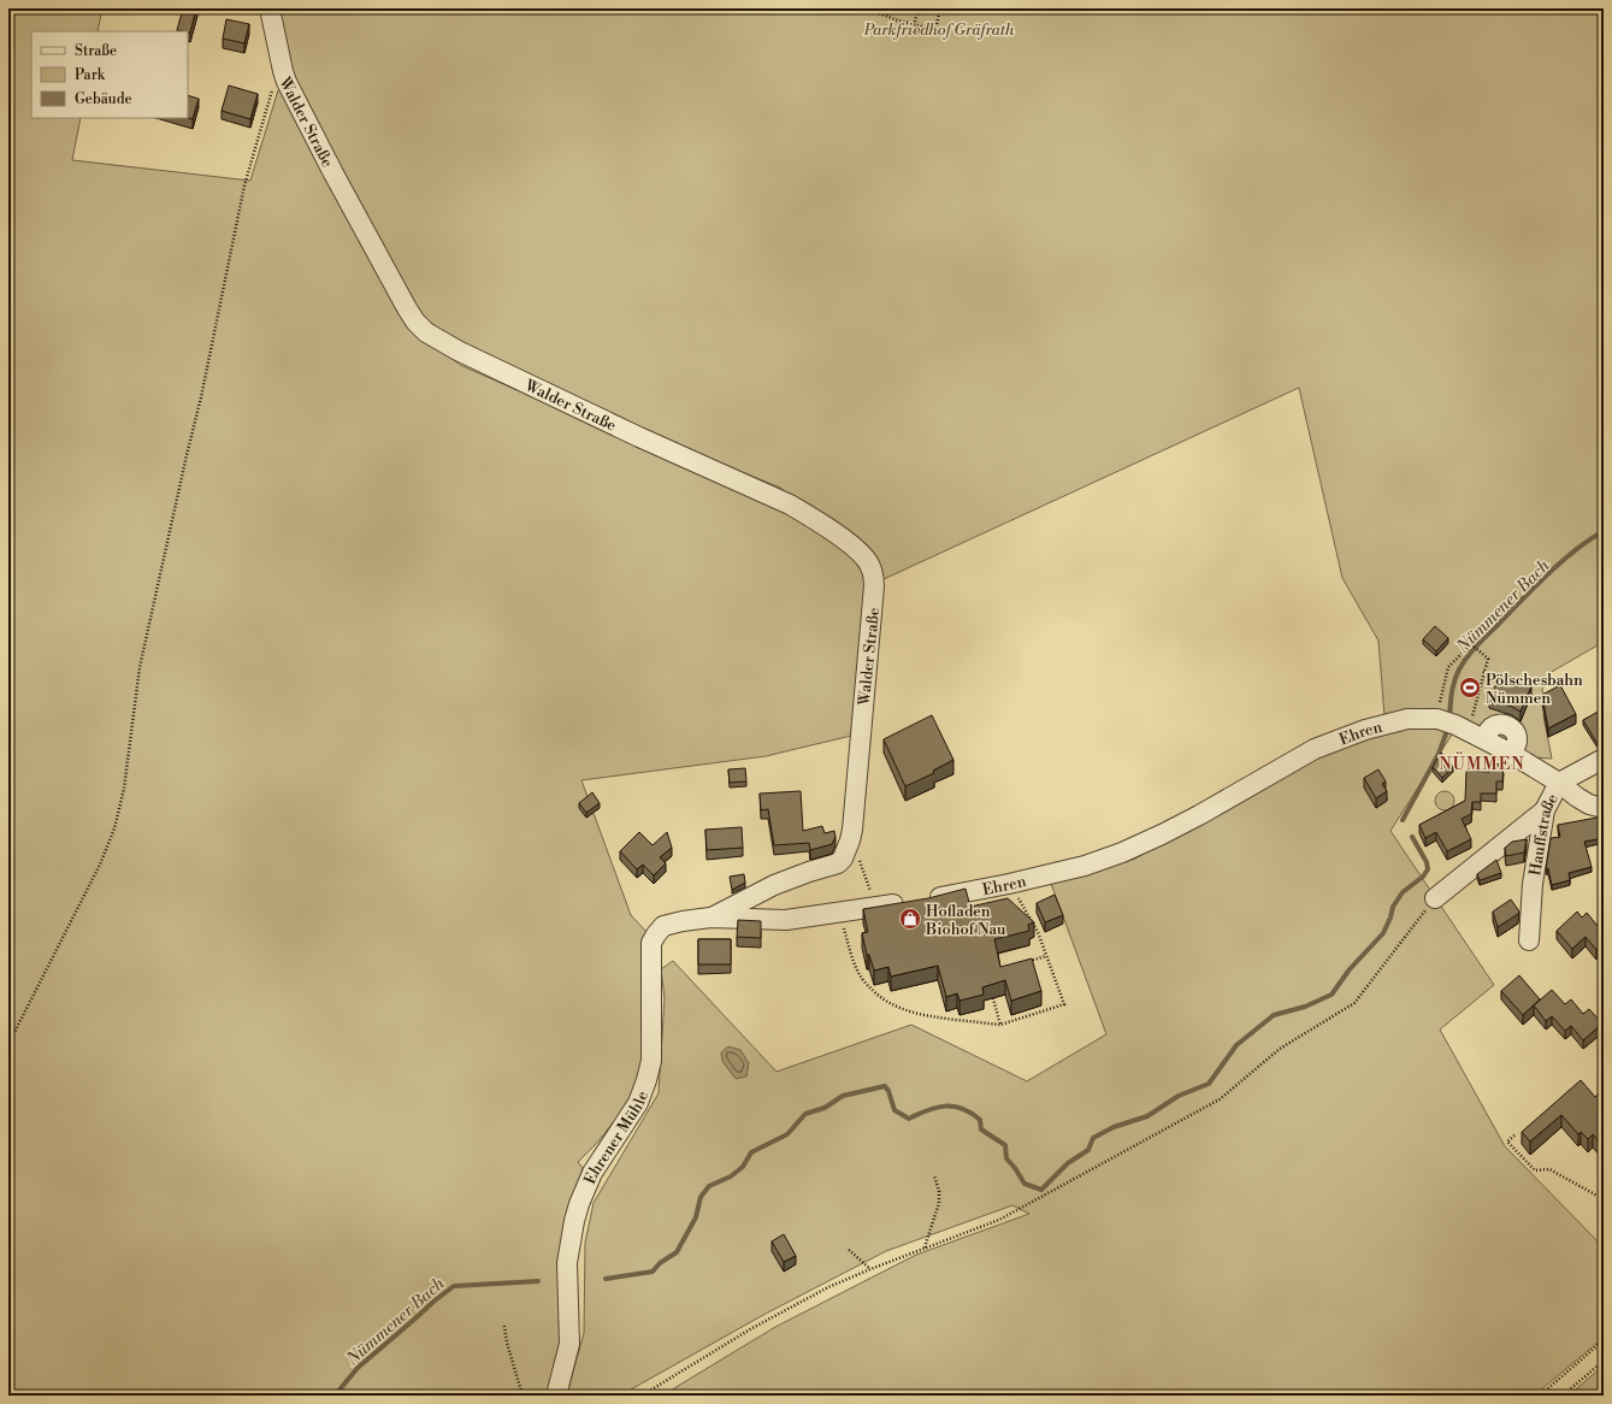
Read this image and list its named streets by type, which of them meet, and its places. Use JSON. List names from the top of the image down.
{
  "streets": {
    "street": [
      "Walder Straße",
      "Ehren",
      "Hauffstraße",
      "Ehrener Mühle"
    ]
  },
  "crossings": [
    ["Ehren", "Ehrener Mühle"]
  ],
  "districts": ["NÜMMEN"],
  "water": ["Nümmener Bach"],
  "parks": ["Parkfriedhof Gräfrath"],
  "places": {
    "sports": ["Pölschesbahn Nümmen"],
    "shop": ["Hofladen Biohof Nau"]
  },
  "legend": ["Straße", "Park", "Gebäude"]
}
